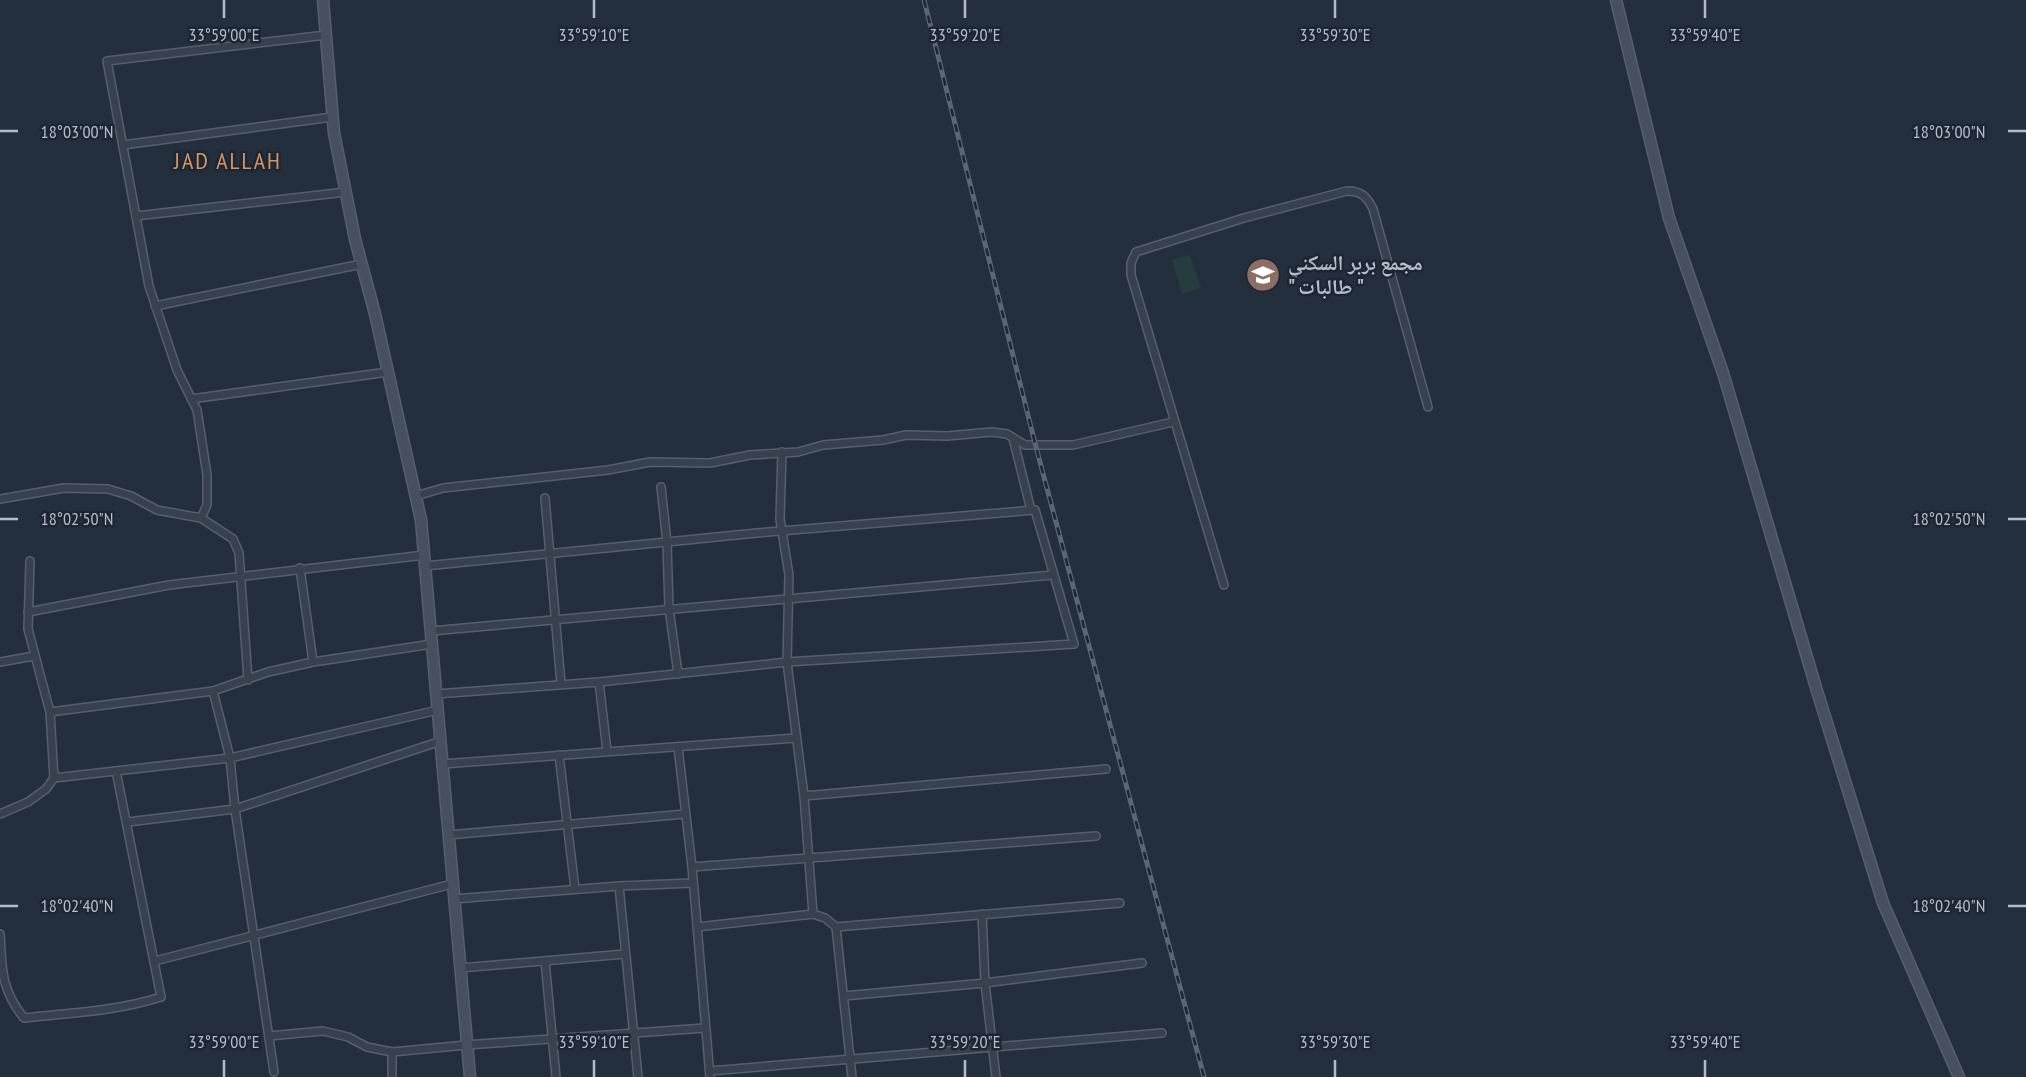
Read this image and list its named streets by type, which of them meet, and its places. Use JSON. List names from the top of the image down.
{
  "districts": ["JAD ALLAH"],
  "places": {
    "school or university": ["مجمع بربر السكني \" طالبات \""]
  },
  "coordinates": [
    "33°59'00\"E",
    "33°59'10\"E",
    "33°59'20\"E",
    "33°59'30\"E",
    "33°59'40\"E",
    "18°03'00\"N",
    "18°02'50\"N",
    "18°02'40\"N"
  ]
}
